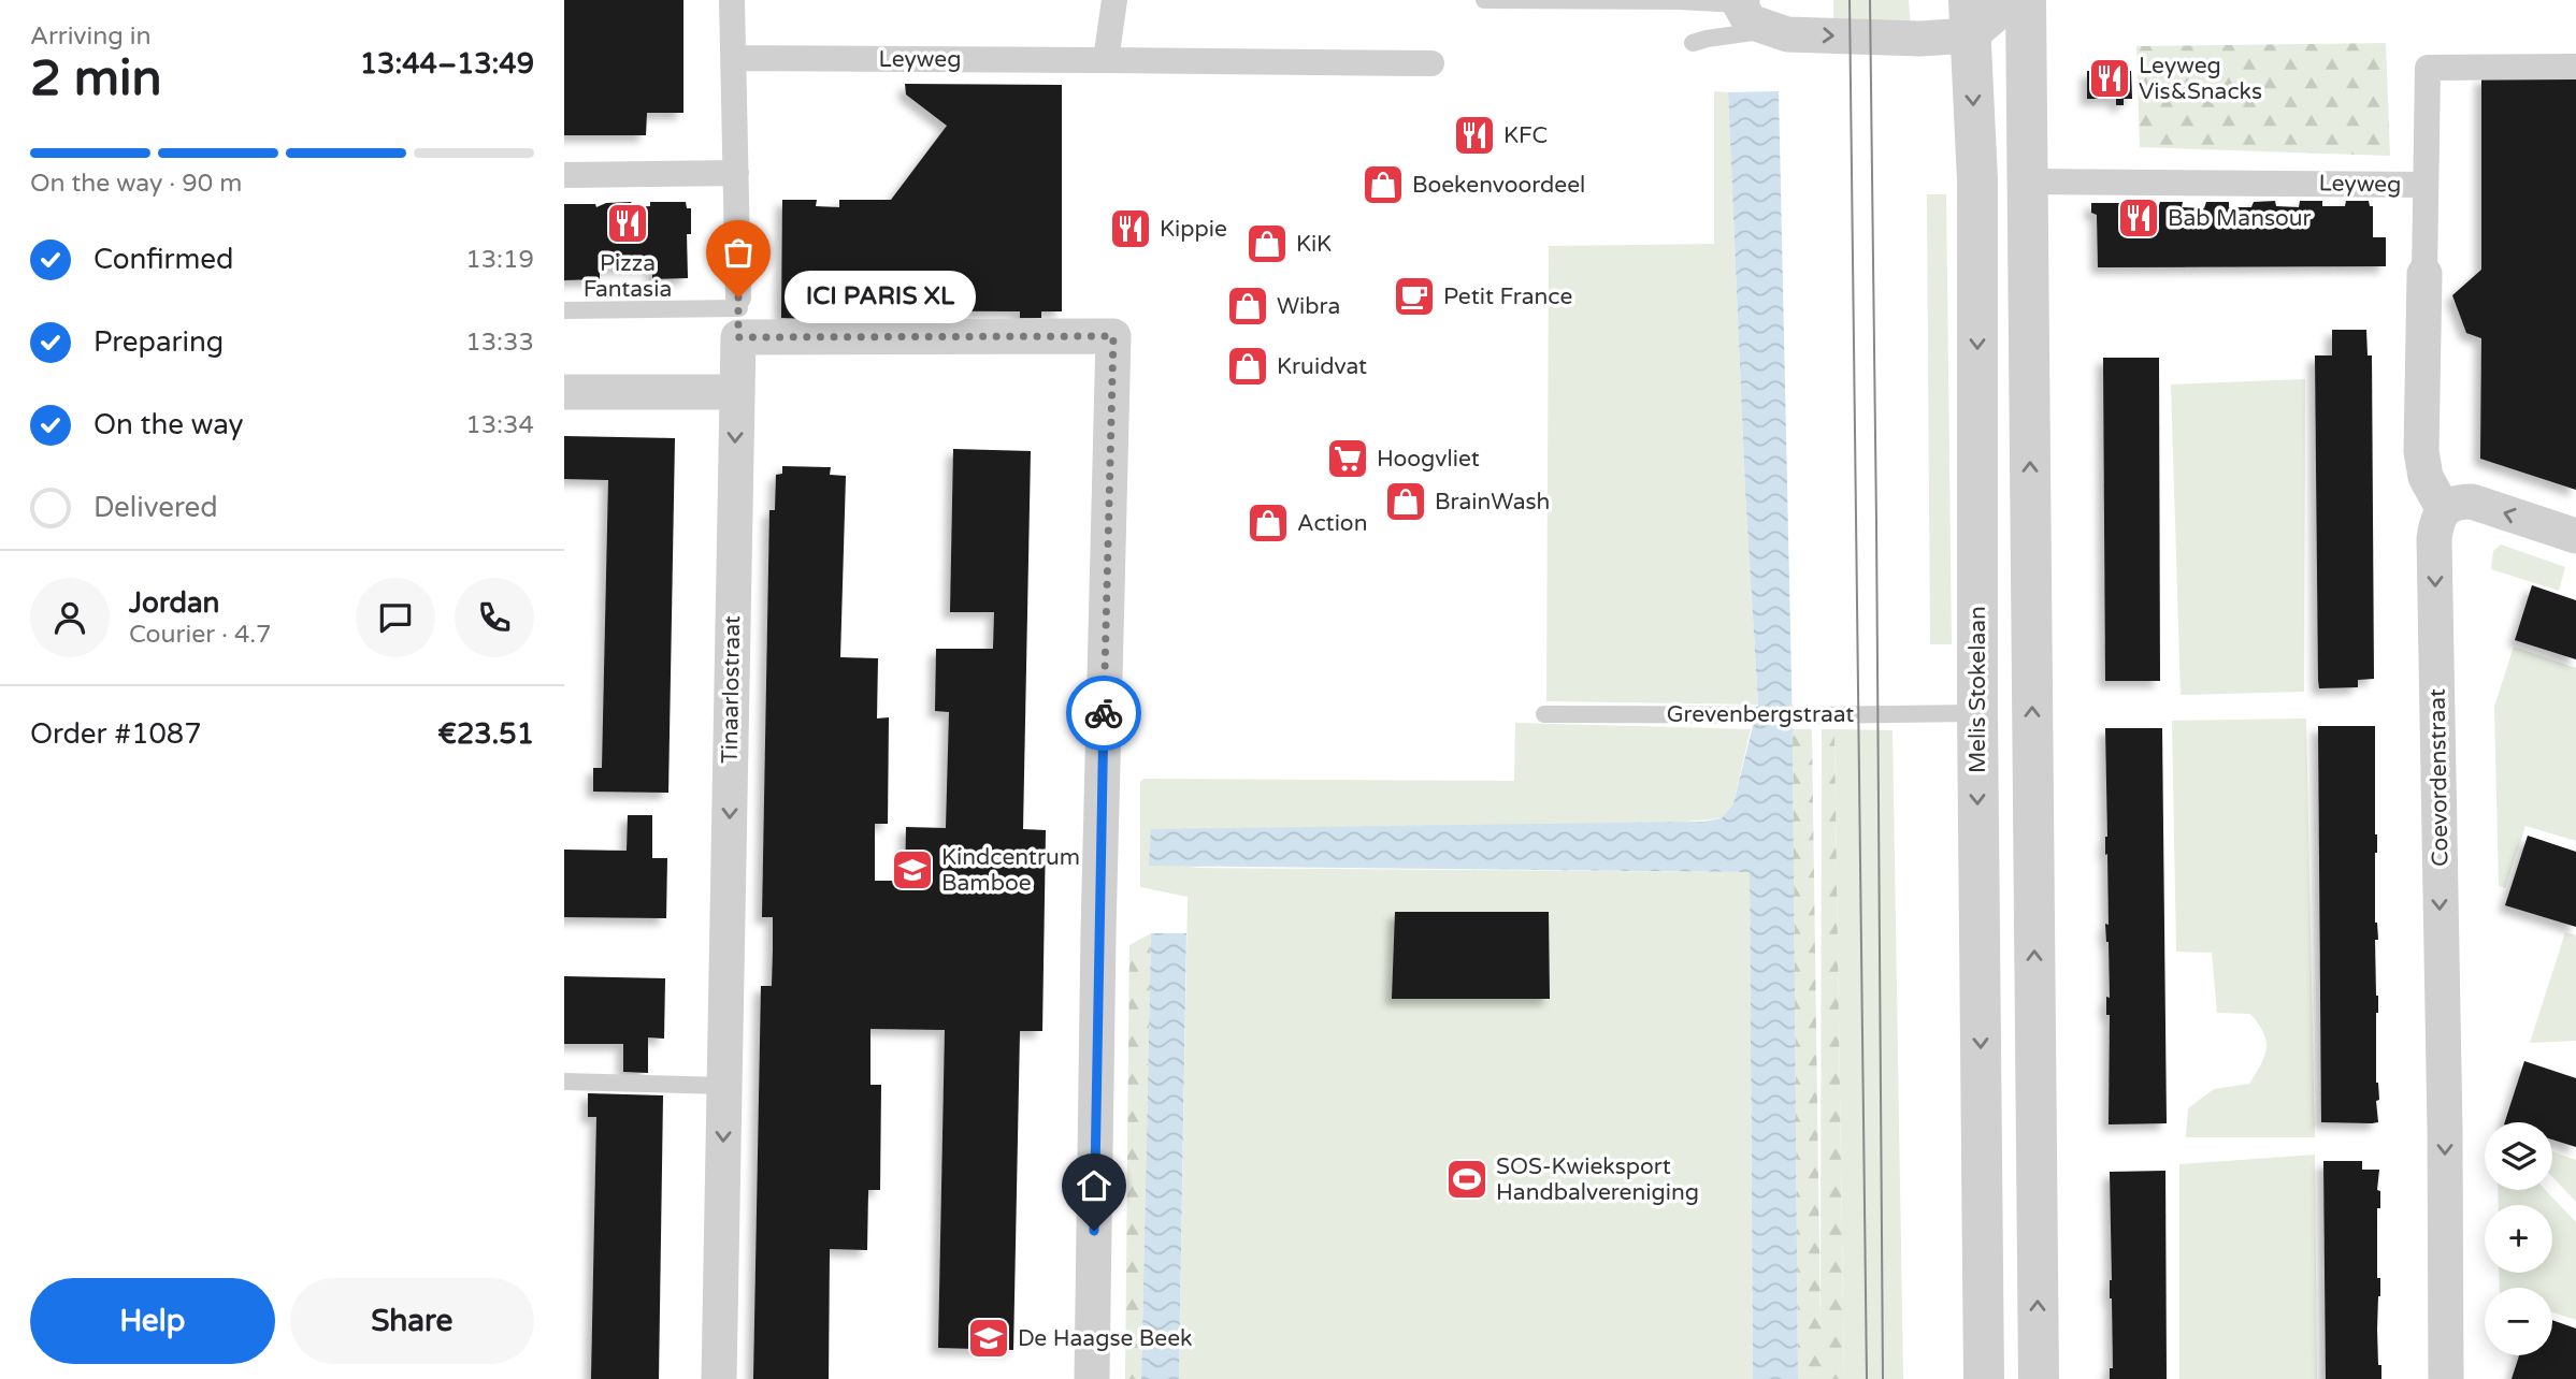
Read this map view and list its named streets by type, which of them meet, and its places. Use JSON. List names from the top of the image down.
{
  "streets": {
    "street": [
      "Leyweg",
      "Tinaarlostraat",
      "Melis Stokelaan",
      "Coevordenstraat"
    ],
    "lane": ["Grevenbergstraat"]
  },
  "crossings": [
    ["Leyweg", "Tinaarlostraat"],
    ["Melis Stokelaan", "Grevenbergstraat"]
  ],
  "one_way": ["Tinaarlostraat", "Coevordenstraat"],
  "places": {
    "restaurant": [
      "Leyweg Vis&Snacks",
      "KFC",
      "Bab Mansour",
      "Pizza Fantasia",
      "Kippie"
    ],
    "shop": [
      "Boekenvoordeel",
      "KiK",
      "Wibra",
      "Kruidvat",
      "BrainWash",
      "Action"
    ],
    "cafe": ["Petit France"],
    "other": ["ICI PARIS XL"],
    "supermarket": ["Hoogvliet"],
    "school or university": ["Kindcentrum Bamboe", "De Haagse Beek"],
    "sports": ["SOS-Kwieksport Handbalvereniging"]
  },
  "page": {
    "heading": ["2 min", "Arriving in", "13:44–13:49"],
    "panel": [
      "Jordan",
      "Courier · 4.7",
      "Order #1087",
      "€23.51"
    ],
    "bar": "On the way · 90 m",
    "list": [
      ["Confirmed", "13:19"],
      ["Preparing", "13:33"],
      ["On the way", "13:34"],
      "Delivered"
    ],
    "bubble": "ICI PARIS XL",
    "map_buttons": ["+", "−"],
    "buttons": ["Help", "Share"]
  }
}
